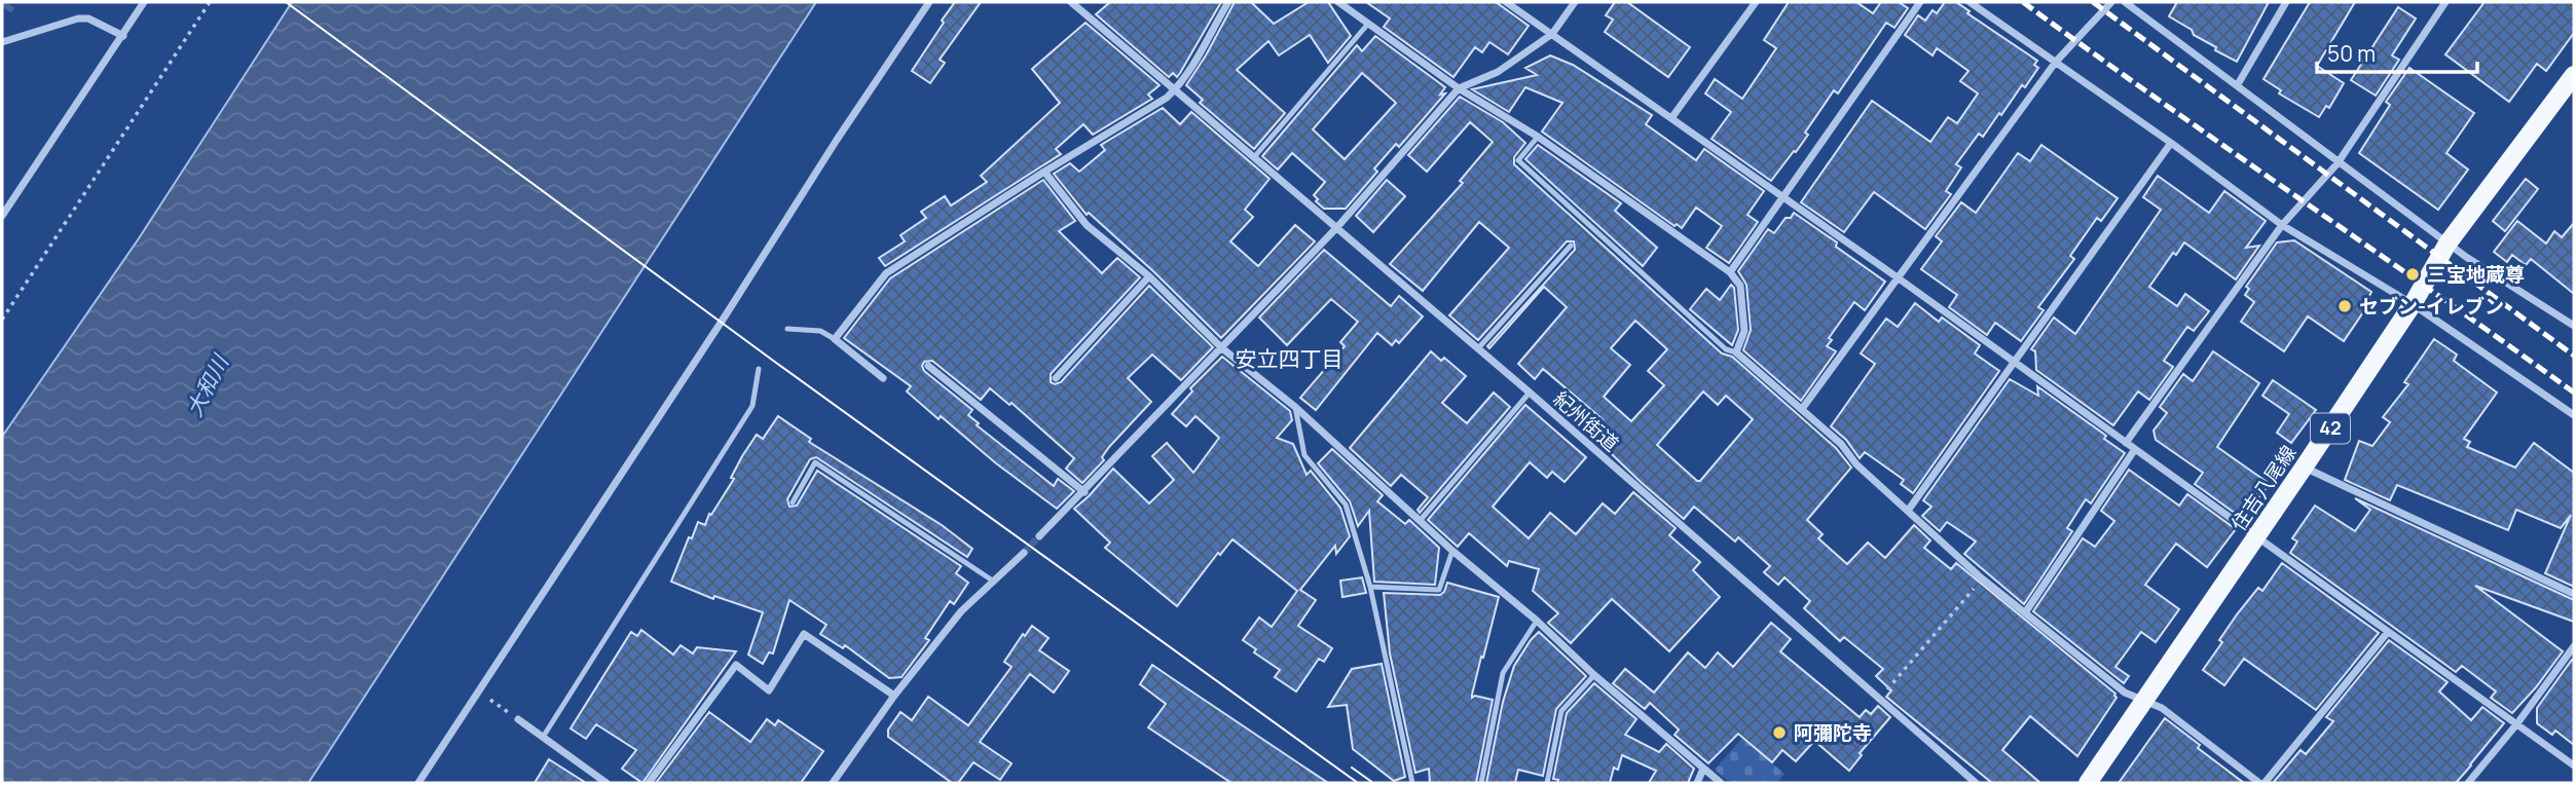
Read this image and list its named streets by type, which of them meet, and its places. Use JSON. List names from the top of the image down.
{
  "streets": {
    "main road": ["42", "住吉八尾線"],
    "street": ["紀州街道"]
  },
  "districts": ["安立四丁目"],
  "water": ["大和川"],
  "places": ["三宝地蔵尊", "セブン-イレブン", "阿彌陀寺"],
  "scale_bar": "50 m"
}
